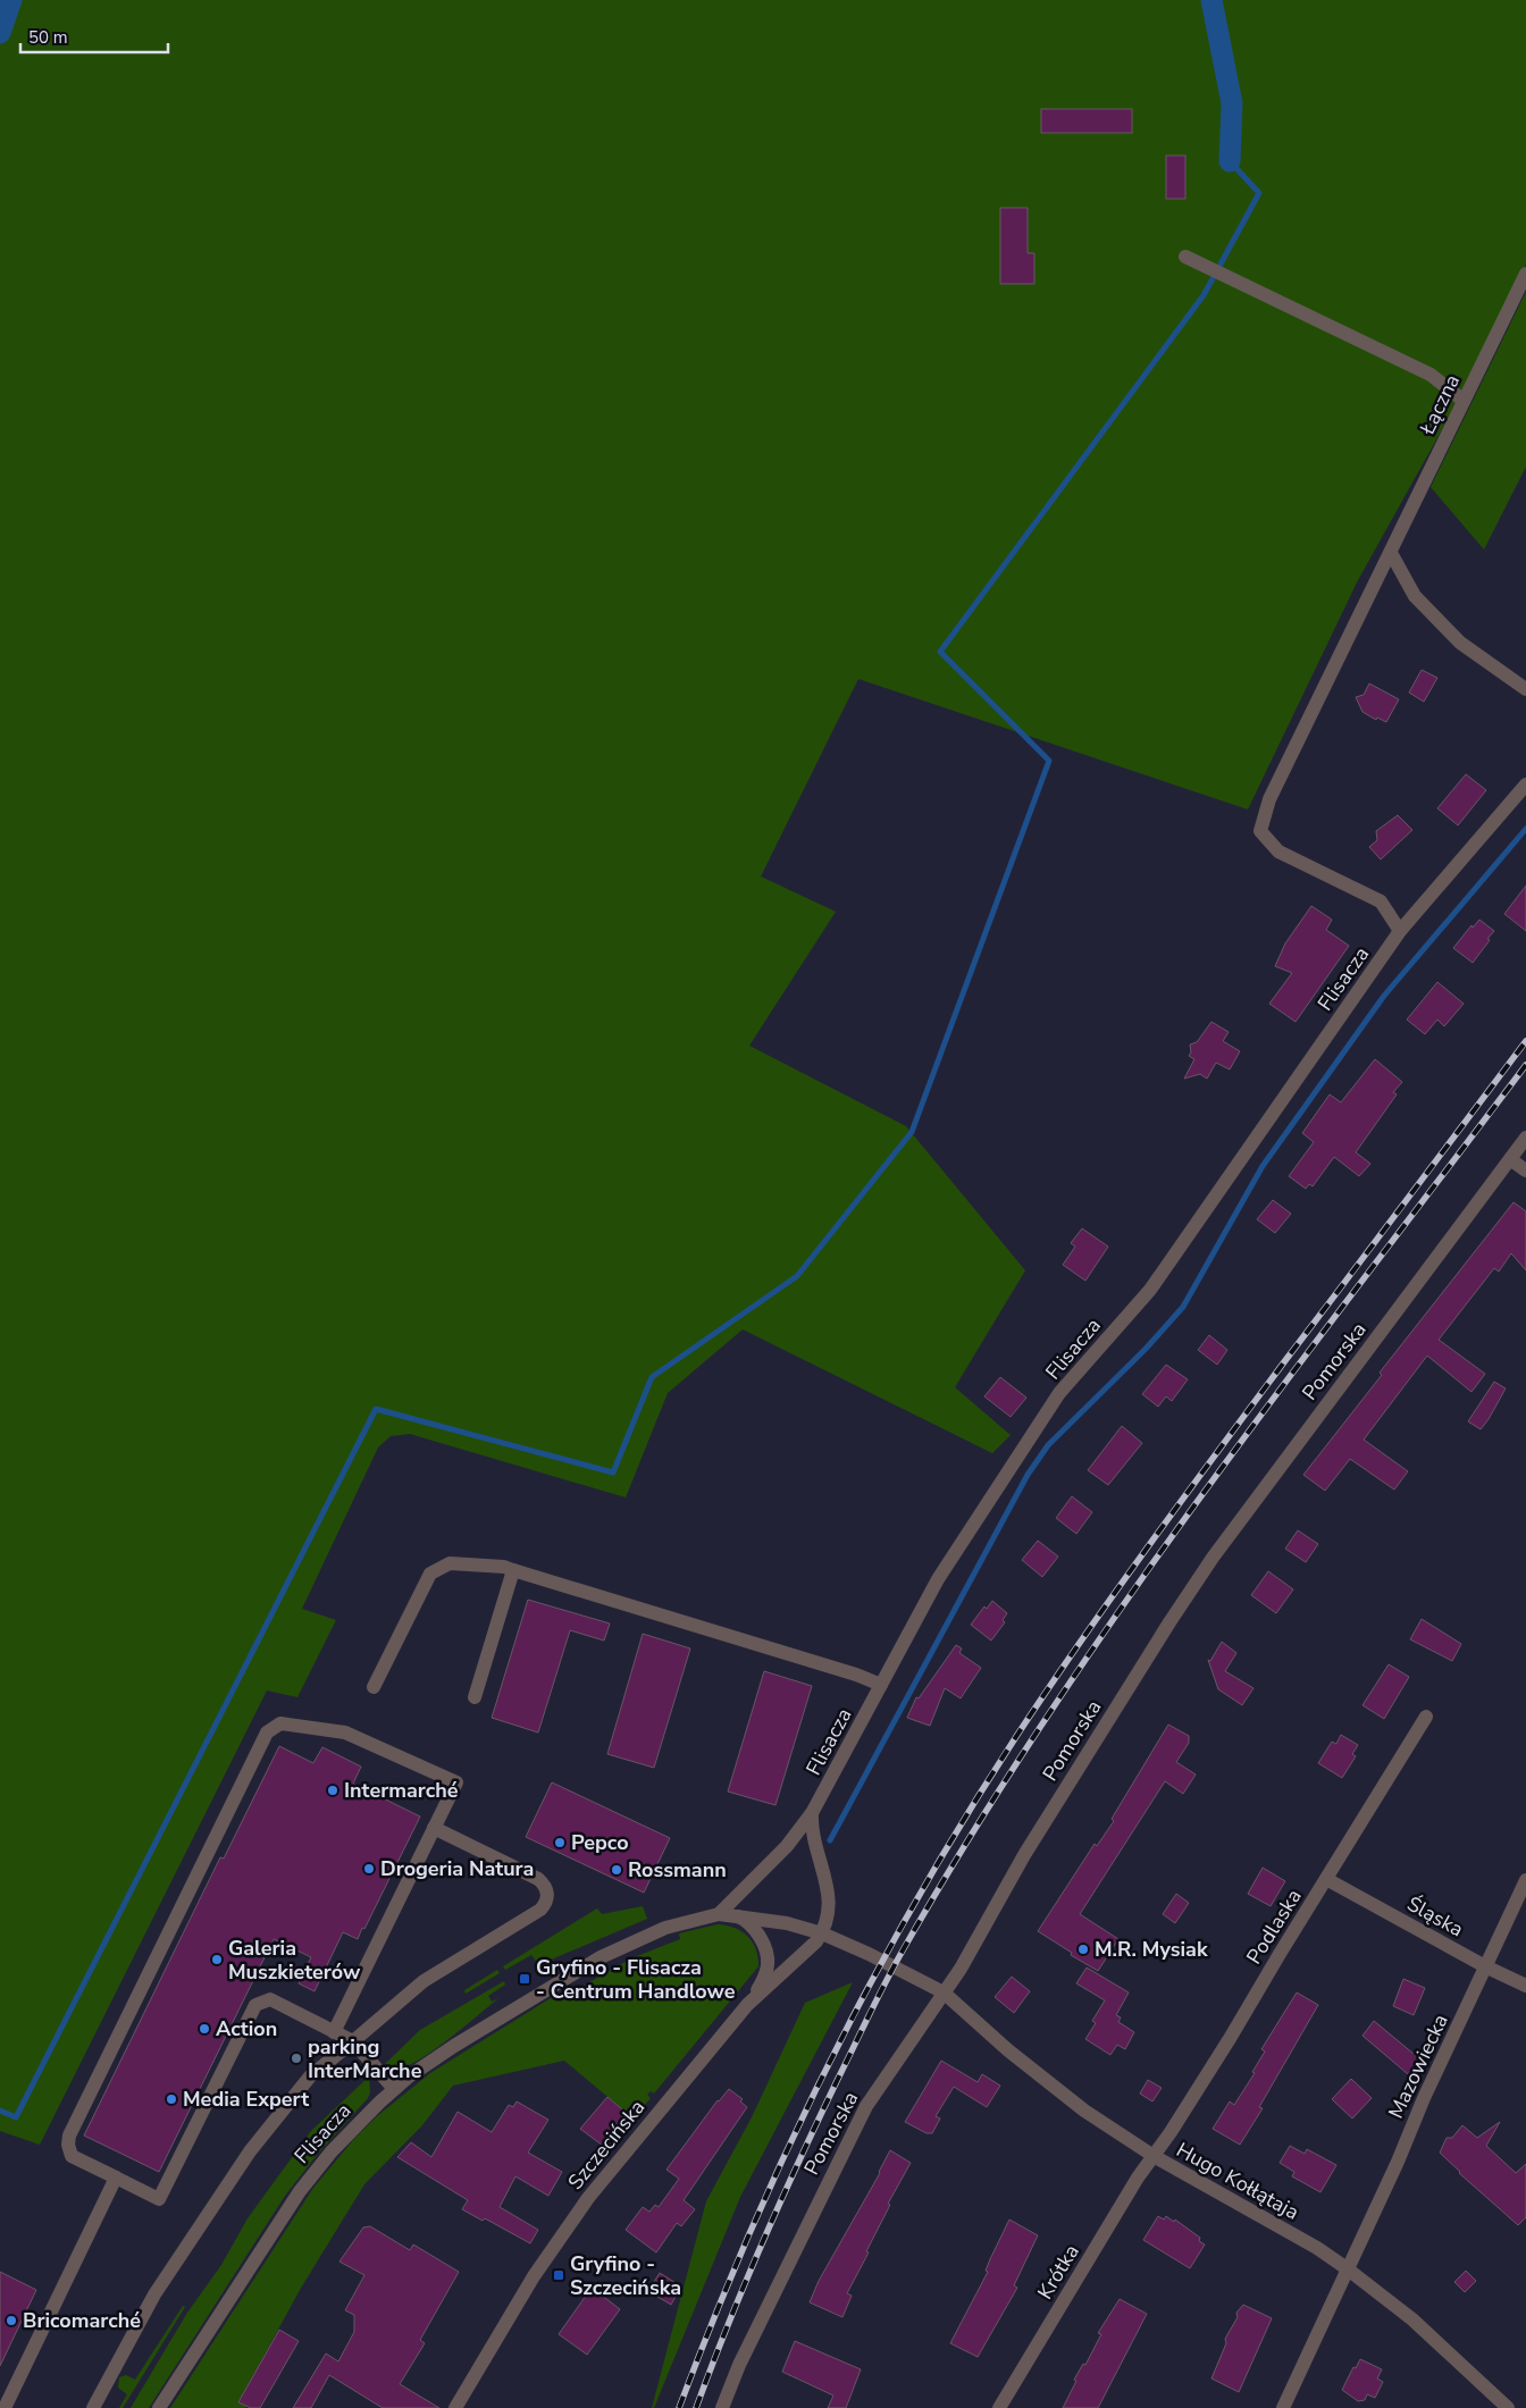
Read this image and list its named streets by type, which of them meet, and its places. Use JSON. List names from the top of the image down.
{
  "streets": {
    "street": [
      "Łączna",
      "Flisacza",
      "Pomorska",
      "Śląska",
      "Podlaska",
      "Mazowiecka",
      "Szczecińska",
      "Hugo Kołłątaja",
      "Krótka"
    ]
  },
  "crossings": [
    ["Flisacza", "Szczecińska"],
    ["Flisacza", "Hugo Kołłątaja"],
    ["Pomorska", "Hugo Kołłątaja"],
    ["Śląska", "Podlaska"],
    ["Śląska", "Mazowiecka"],
    ["Podlaska", "Hugo Kołłątaja"],
    ["Podlaska", "Krótka"],
    ["Mazowiecka", "Hugo Kołłątaja"],
    ["Szczecińska", "Hugo Kołłątaja"],
    ["Hugo Kołłątaja", "Krótka"]
  ],
  "places": {
    "other": [
      "Intermarché",
      "Pepco",
      "Drogeria Natura",
      "Rossmann",
      "M.R. Mysiak",
      "Galeria Muszkieterów",
      "Action",
      "parking InterMarche",
      "Media Expert",
      "Bricomarché"
    ],
    "transit": ["Gryfino - Flisacza - Centrum Handlowe", "Gryfino - Szczecińska"]
  },
  "scale_bar": "50 m"
}
